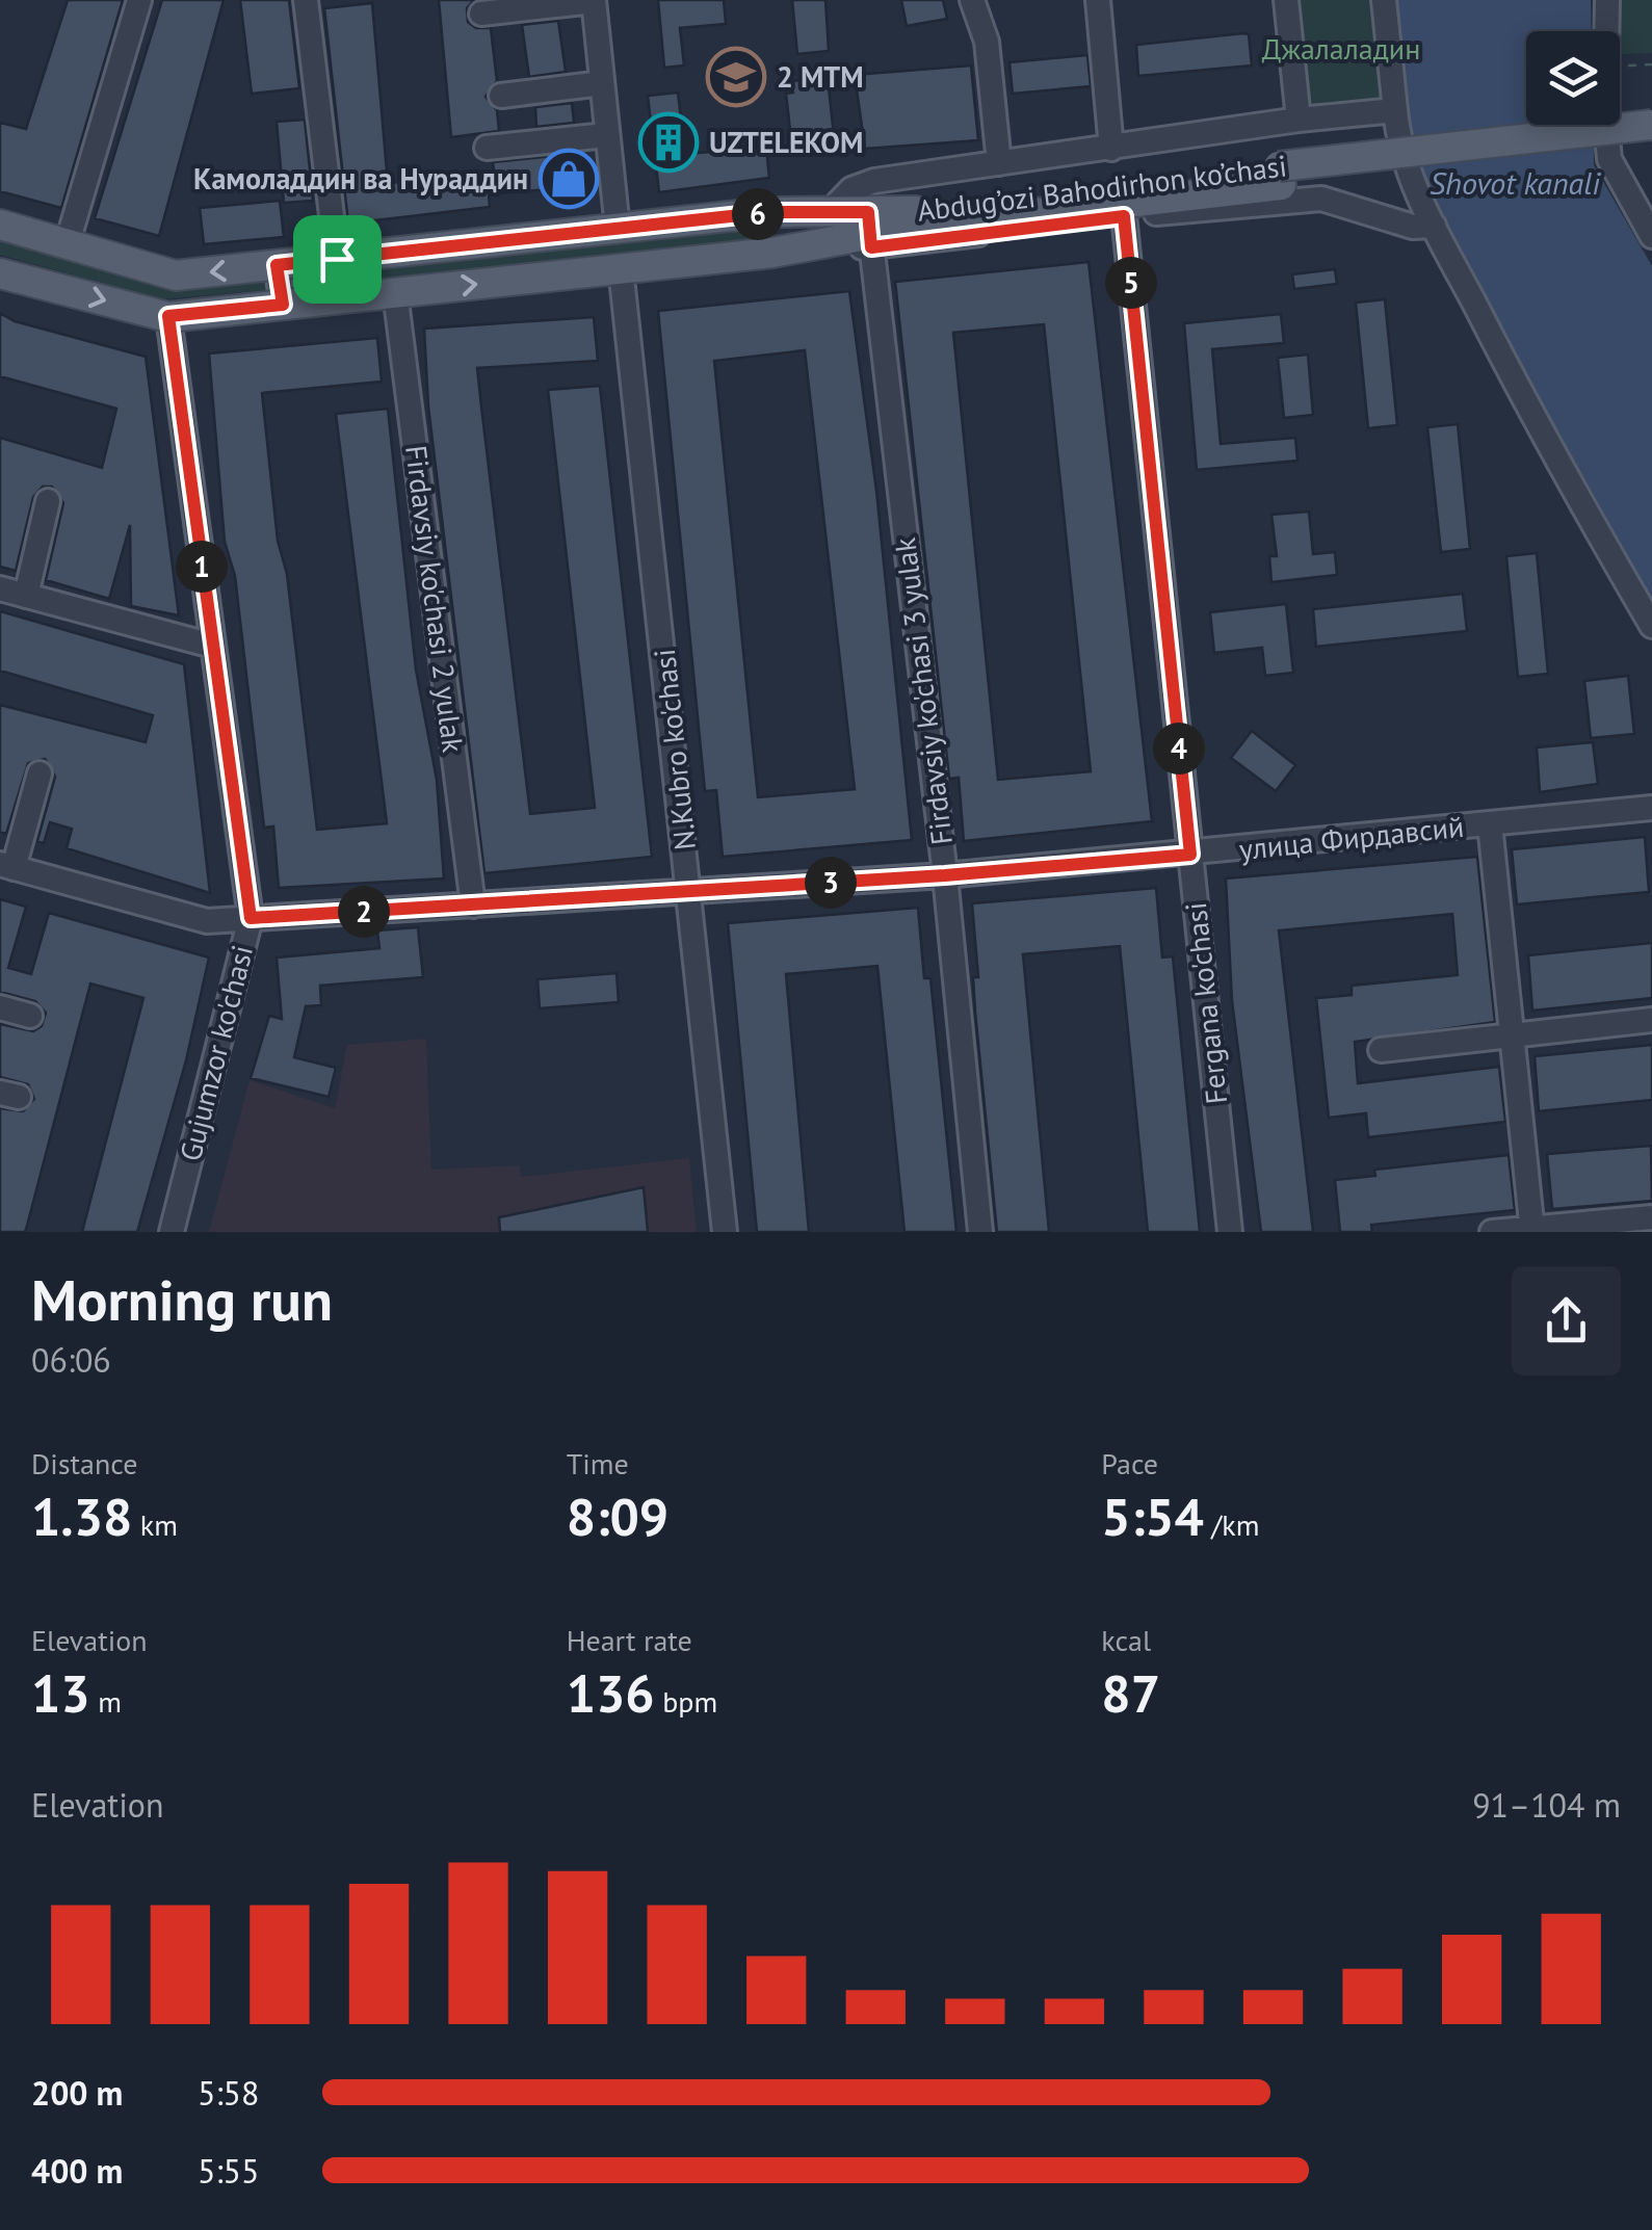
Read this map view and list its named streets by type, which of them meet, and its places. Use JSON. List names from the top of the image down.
{
  "streets": {
    "main road": ["Abdug’ozi Bahodirhon ko’chasi"],
    "street": [
      "Firdavsiy ko'chasi 2 yulak",
      "Firdavsiy ko'chasi 3 yulak",
      "N.Kubro ko'chasi",
      "улица Фирдавсий",
      "Fergana ko'chasi",
      "Gujumzor ko'chasi"
    ]
  },
  "crossings": [
    ["Abdug’ozi Bahodirhon ko’chasi", "Firdavsiy ko'chasi 2 yulak"],
    ["Abdug’ozi Bahodirhon ko’chasi", "Firdavsiy ko'chasi 3 yulak"],
    ["Abdug’ozi Bahodirhon ko’chasi", "N.Kubro ko'chasi"],
    ["Abdug’ozi Bahodirhon ko’chasi", "Gujumzor ko'chasi"],
    ["Firdavsiy ko'chasi 2 yulak", "улица Фирдавсий"],
    ["Firdavsiy ko'chasi 3 yulak", "улица Фирдавсий"],
    ["N.Kubro ko'chasi", "улица Фирдавсий"],
    ["улица Фирдавсий", "Fergana ko'chasi"],
    ["улица Фирдавсий", "Gujumzor ko'chasi"]
  ],
  "water": ["Shovot kanali"],
  "parks": ["Джалаладин"],
  "places": {
    "school or university": ["2 MTM"],
    "building": ["UZTELEKOM"],
    "shop": ["Камоладдин ва Нураддин"]
  },
  "page": {
    "pins": [
      "6",
      "5",
      "1",
      "4",
      "3",
      "2"
    ],
    "heading": ["Morning run", "06:06"],
    "stats": [
      ["Distance", "1.38 km"],
      ["Time", "8:09"],
      ["Pace", "5:54 /km"],
      ["Elevation", "13 m"],
      ["Heart rate", "136 bpm"],
      ["kcal", "87"]
    ],
    "chart": ["Elevation", "91–104 m"],
    "list": [
      {
        "name": "200 m",
        "note": "5:58"
      },
      {
        "name": "400 m",
        "note": "5:55"
      }
    ]
  }
}
